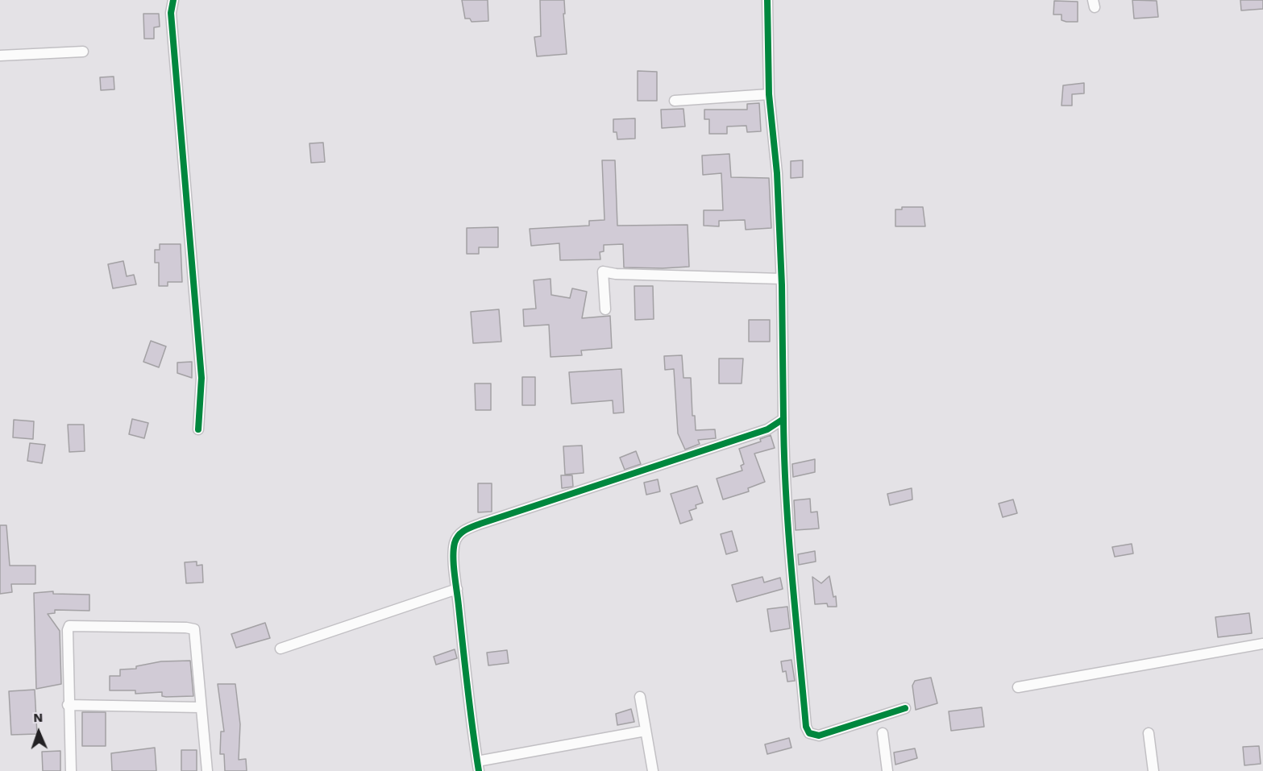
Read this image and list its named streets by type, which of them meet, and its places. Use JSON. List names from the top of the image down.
{
  "north": "top"
}
